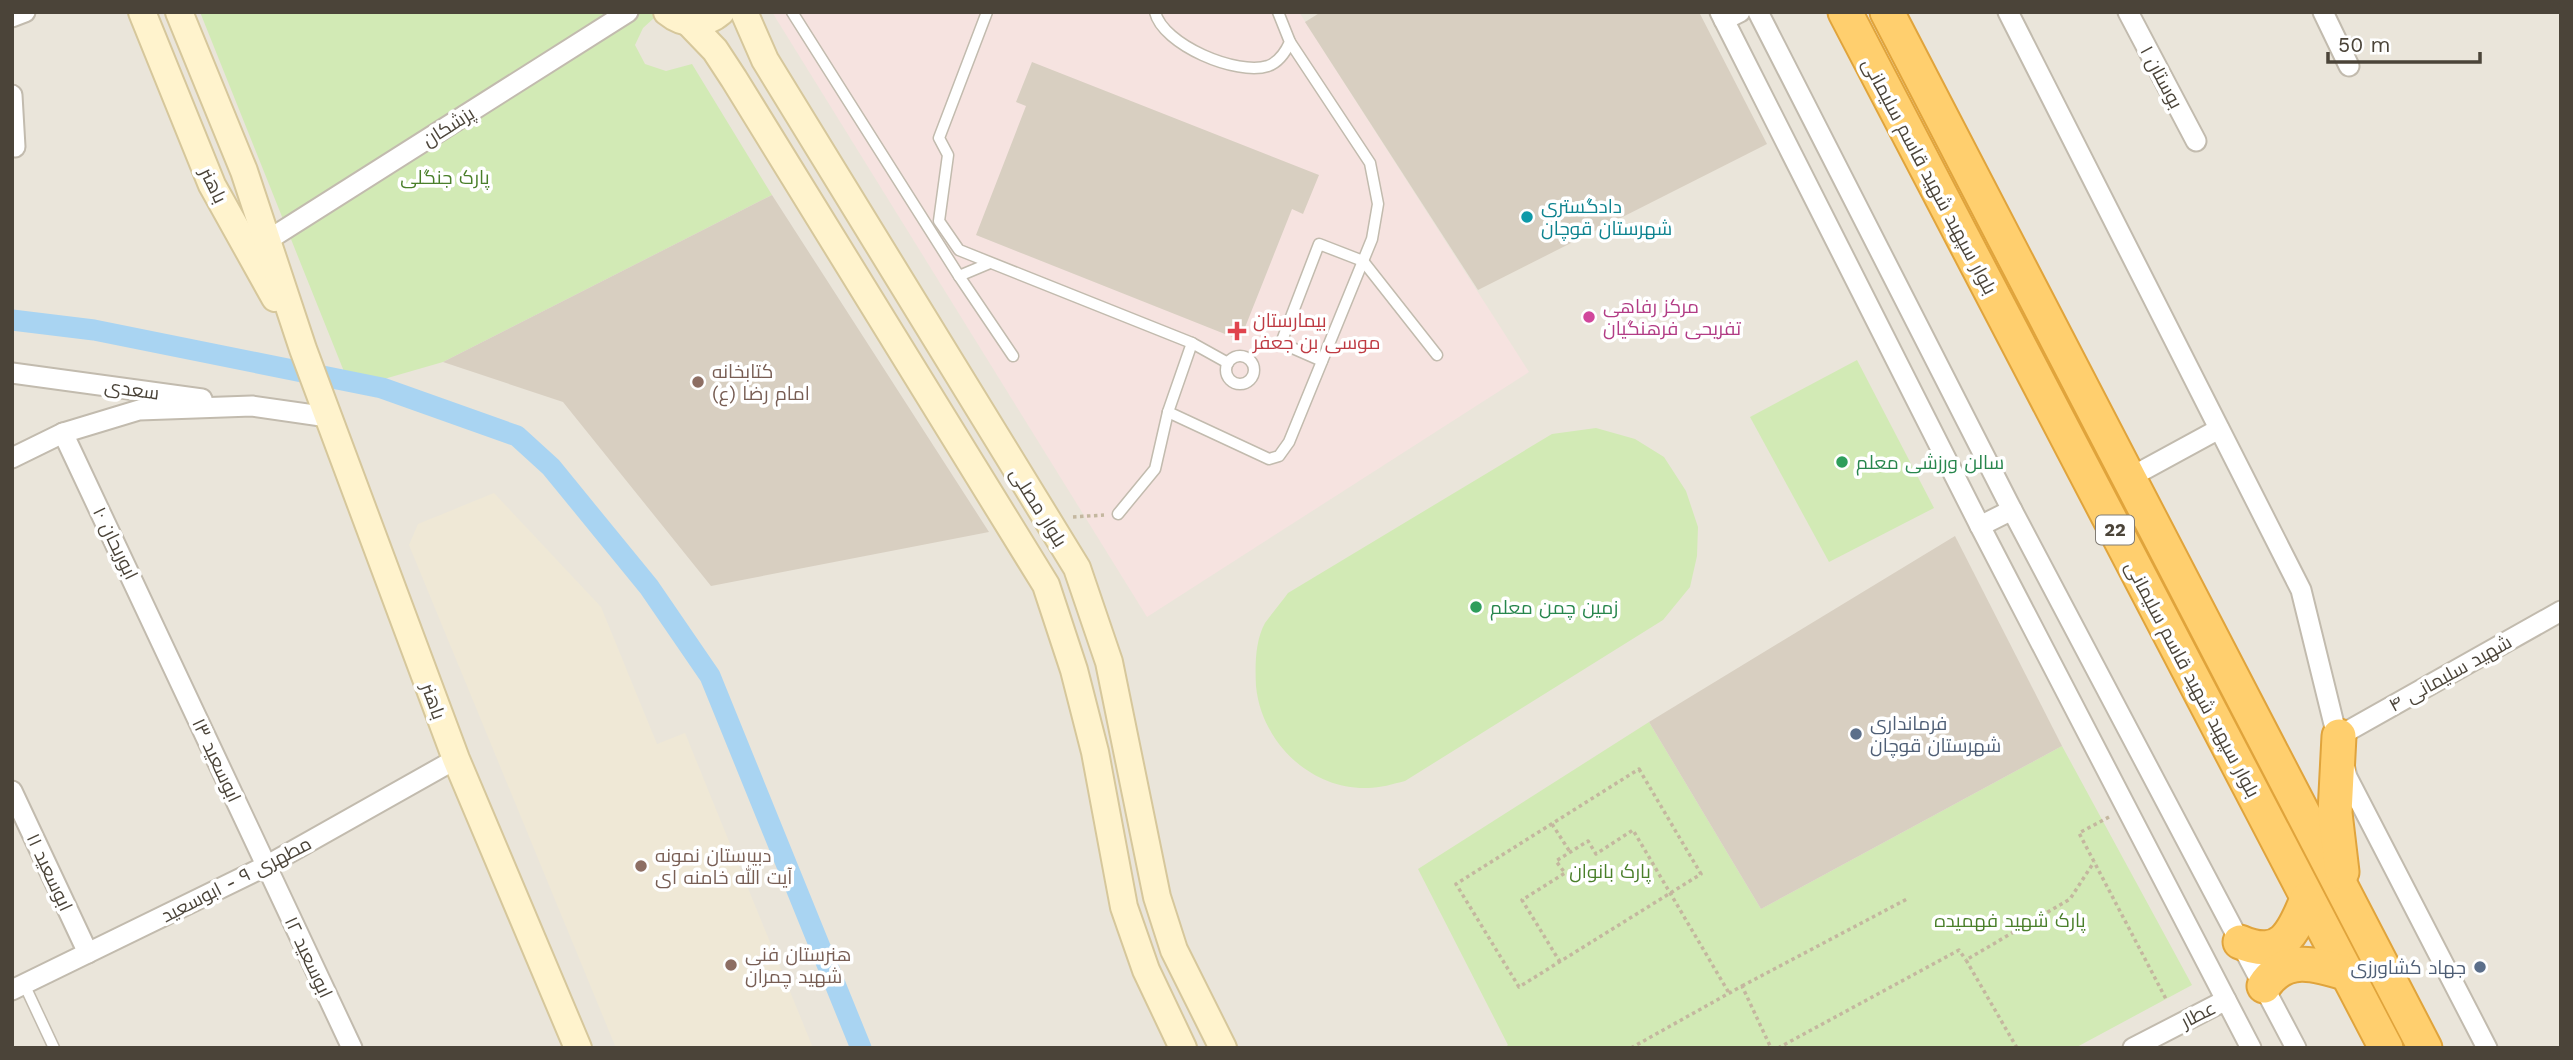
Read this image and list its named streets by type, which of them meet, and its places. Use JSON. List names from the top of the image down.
{
  "streets": {
    "highway": ["بلوار سپهبد شهید قاسم سلیمانی", "22"],
    "street": [
      "بوستان ۱",
      "پزشکان",
      "باهنر",
      "سعدی",
      "بلوار مصلی",
      "ابوریحان ۱۰",
      "شهید سلیمانی ۴",
      "ابوسعید ۱۳",
      "ابوسعید ۱۱",
      "مطهری ۹ - ابوسعید",
      "ابوسعید ۱۲",
      "عطار"
    ]
  },
  "crossings": [
    ["پزشکان", "باهنر"],
    ["باهنر", "مطهری ۹ - ابوسعید"],
    ["ابوریحان ۱۰", "ابوسعید ۱۳"],
    ["ابوسعید ۱۳", "مطهری ۹ - ابوسعید"],
    ["ابوسعید ۱۳", "ابوسعید ۱۲"],
    ["ابوسعید ۱۱", "مطهری ۹ - ابوسعید"],
    ["مطهری ۹ - ابوسعید", "ابوسعید ۱۲"]
  ],
  "parks": ["پارک جنگلی", "پارک بانوان", "پارک شهید فهمیده"],
  "places": {
    "other": [
      "دادگستری شهرستان قوچان",
      "مرکز رفاهی تفریحی فرهنگیان",
      "کتابخانه امام رضا (ع)",
      "سالن ورزشی معلم",
      "زمین چمن معلم",
      "فرمانداری شهرستان قوچان",
      "دبیرستان نمونه آیت الله خامنه ای",
      "هنرستان فنی شهید چمران",
      "جهاد کشاورزی"
    ],
    "health": ["بیمارستان موسی بن جعفر"]
  },
  "scale_bar": "50 m"
}
